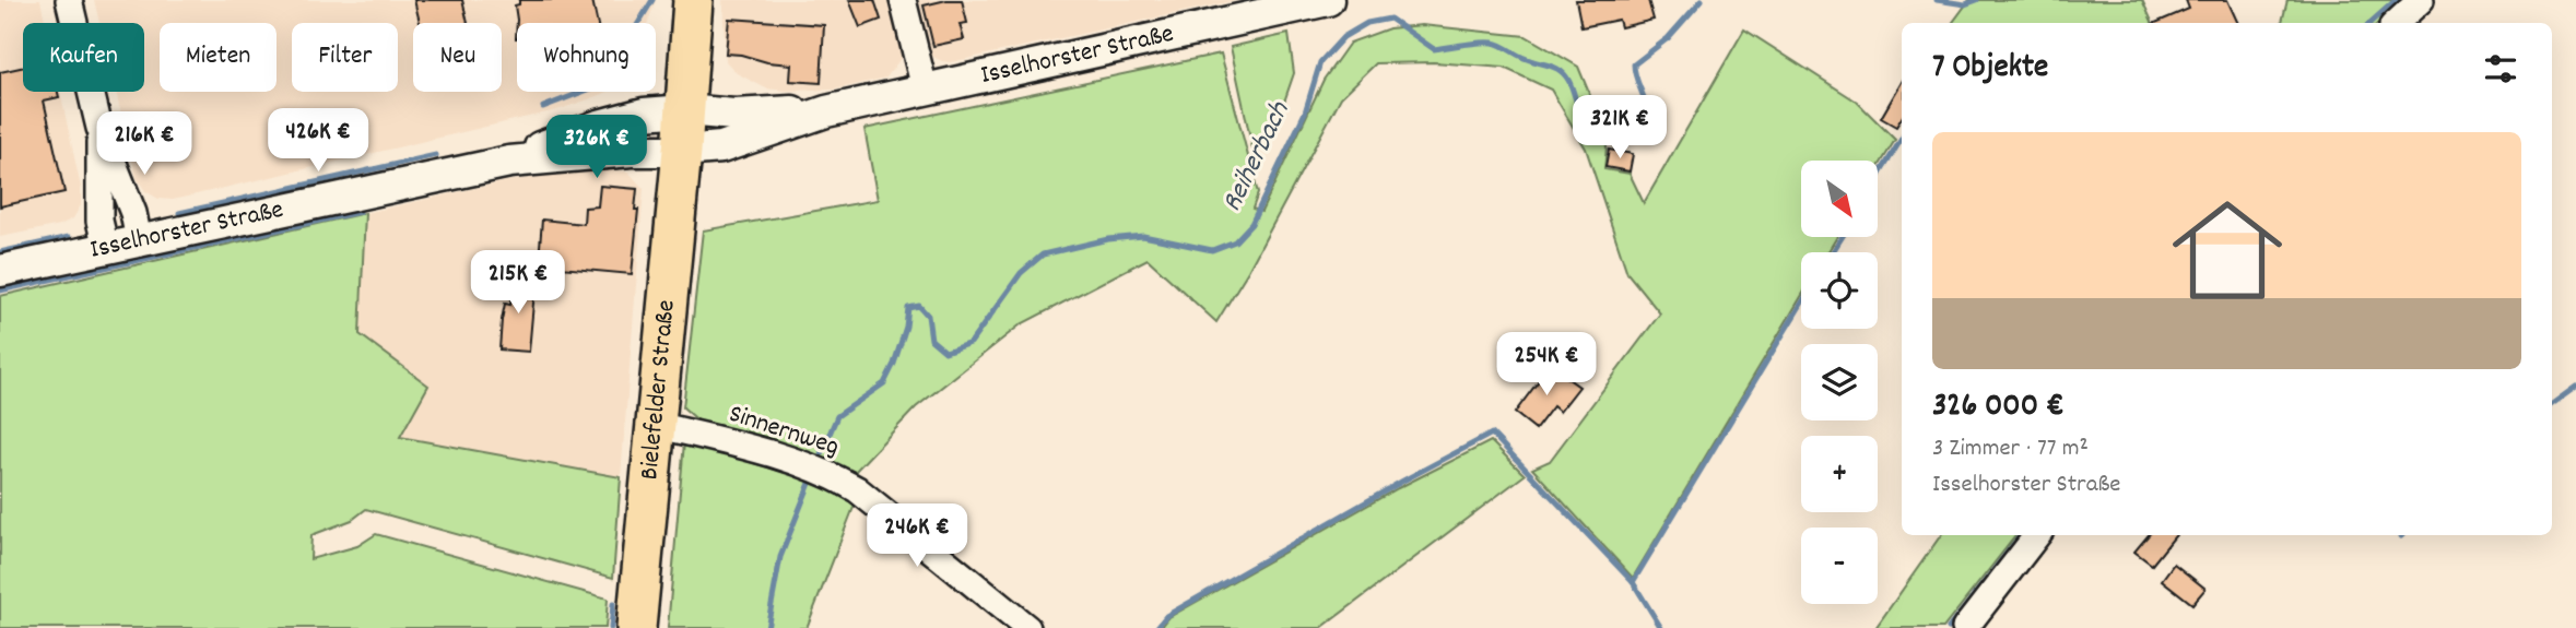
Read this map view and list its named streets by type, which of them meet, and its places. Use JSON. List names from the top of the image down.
{
  "streets": {
    "main road": ["Bielefelder Straße"],
    "street": ["Isselhorster Straße", "Sinnernweg"]
  },
  "crossings": [
    ["Isselhorster Straße", "Bielefelder Straße"],
    ["Bielefelder Straße", "Sinnernweg"]
  ],
  "water": ["Reiherbach"],
  "north": "bottom right",
  "page": {
    "chip": [
      "Kaufen",
      "Mieten",
      "Filter",
      "Neu",
      "Wohnung"
    ],
    "heading": "7 Objekte",
    "price": [
      "321K €",
      "426K €",
      "216K €",
      "326K €",
      "215K €",
      "254K €",
      "246K €"
    ],
    "list": [
      {
        "name": "326 000 €",
        "note": "3 Zimmer · 77 m² · Isselhorster Straße"
      }
    ],
    "map_buttons": ["+", "−"]
  }
}
